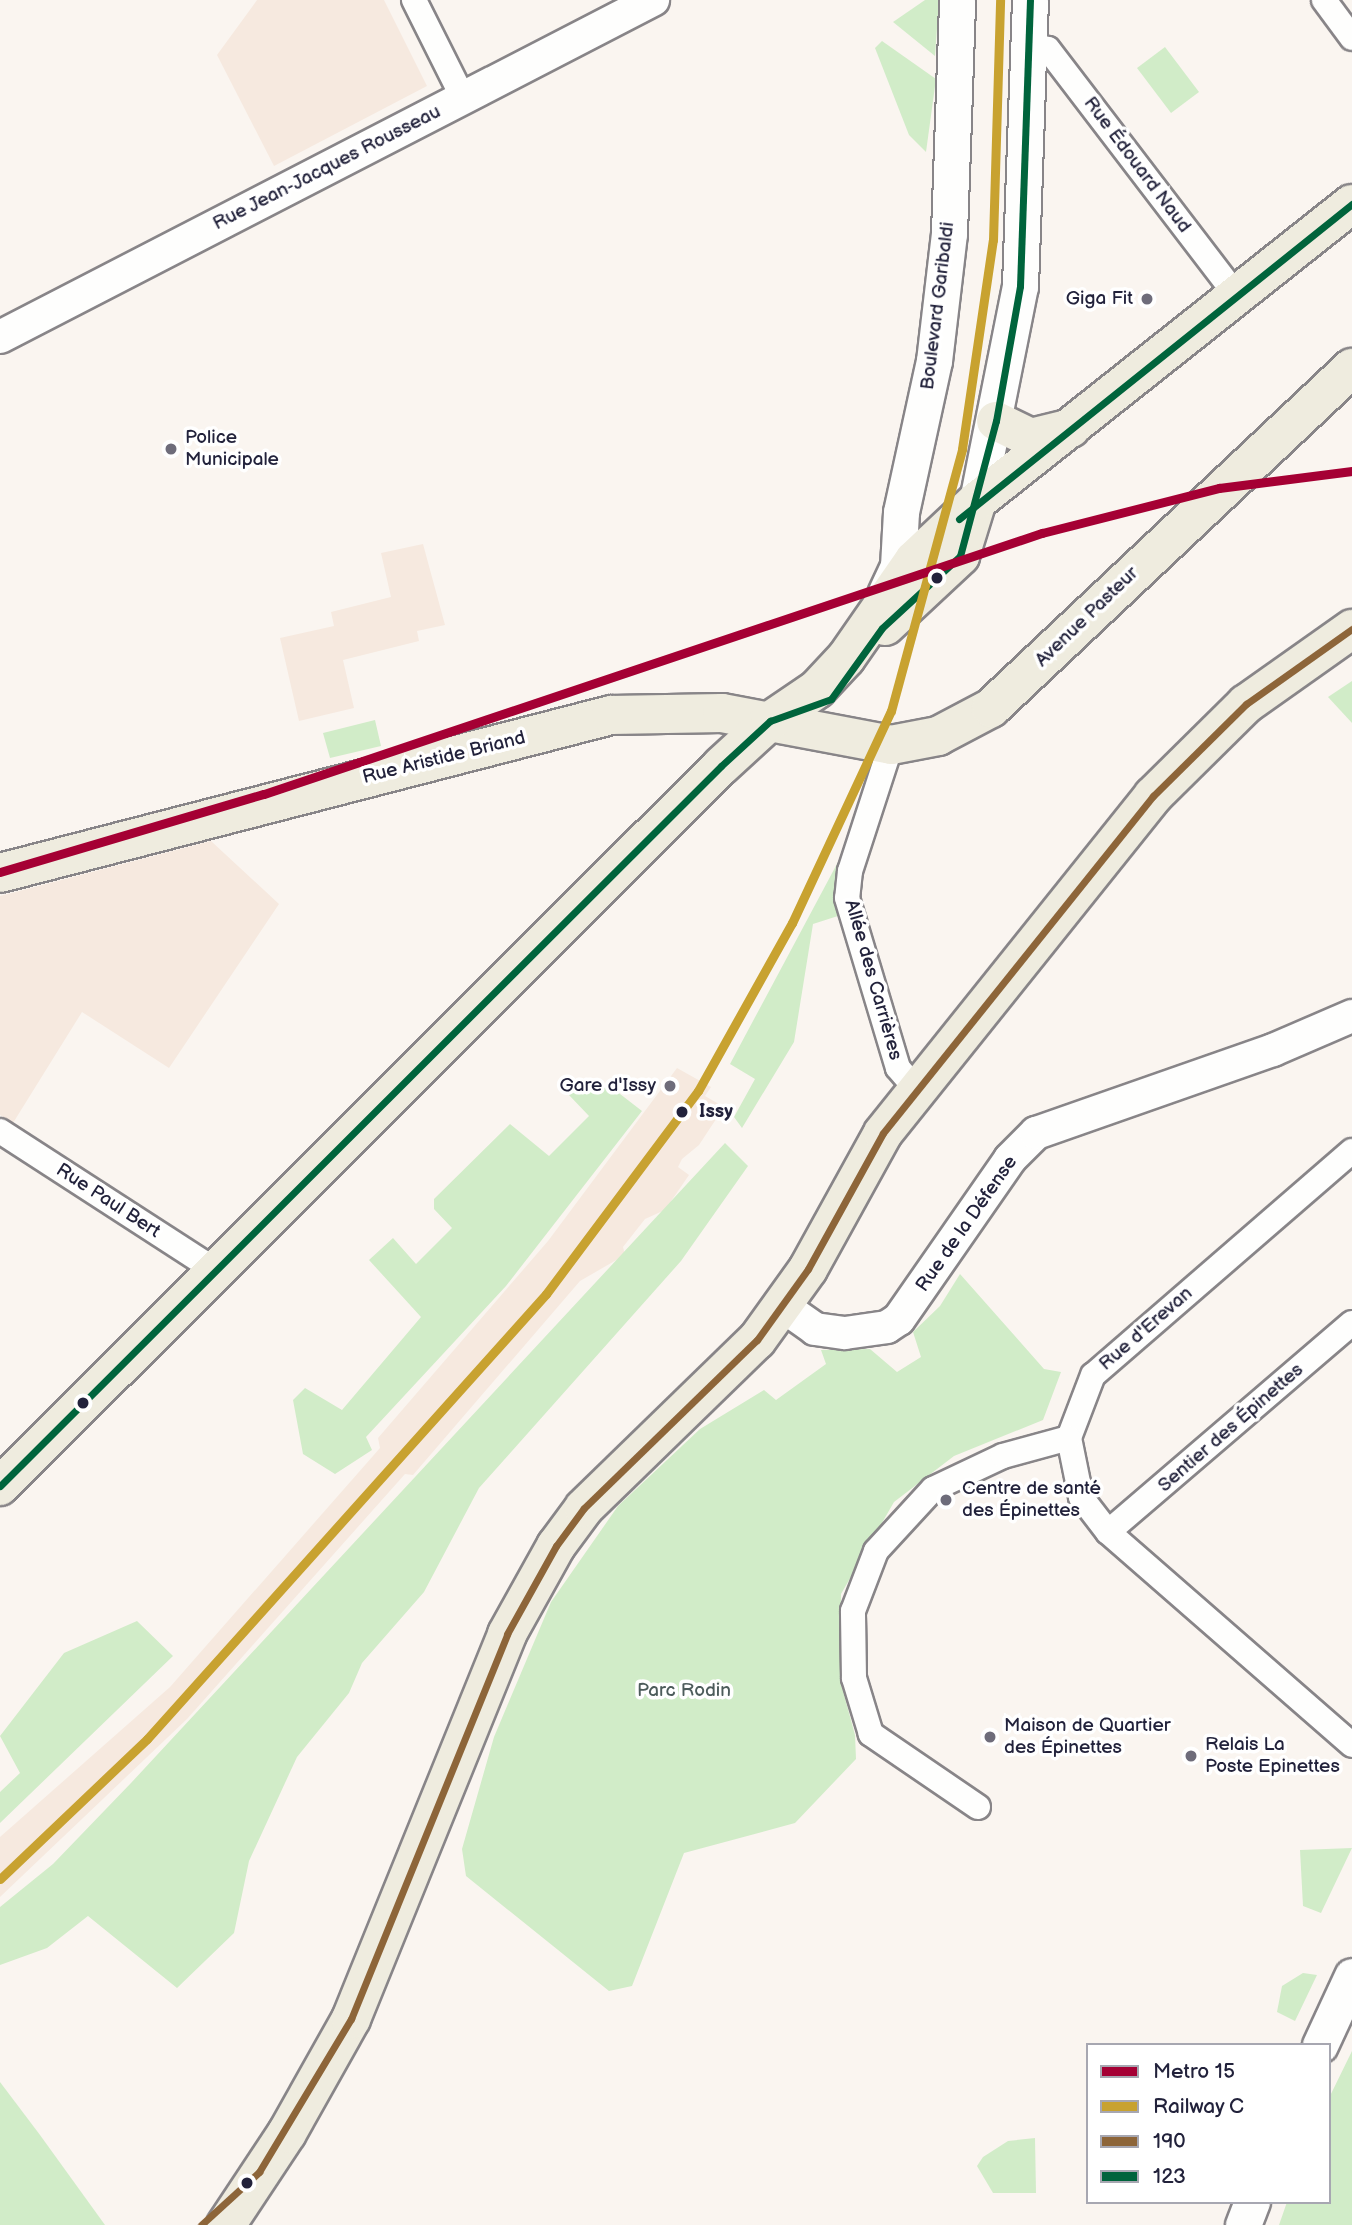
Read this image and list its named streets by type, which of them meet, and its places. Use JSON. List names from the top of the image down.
{
  "streets": {
    "main road": ["Boulevard Garibaldi", "Avenue Pasteur", "Rue Aristide Briand"],
    "street": [
      "Rue Édouard Naud",
      "Rue Jean-Jacques Rousseau",
      "Allée des Carrières",
      "Rue Paul Bert",
      "Rue de la Défense",
      "Rue d'Erevan",
      "Sentier des Épinettes"
    ]
  },
  "crossings": [
    ["Avenue Pasteur", "Rue Aristide Briand"],
    ["Avenue Pasteur", "Allée des Carrières"]
  ],
  "parks": ["Parc Rodin"],
  "places": [
    "Giga Fit",
    "Police Municipale",
    "Gare d'Issy",
    "Issy",
    "Centre de santé des Épinettes",
    "Maison de Quartier des Épinettes",
    "Relais La Poste Epinettes"
  ],
  "lines": [
    "rail line C",
    "transit line 123",
    "metro line 15",
    "transit line 190"
  ],
  "legend": [
    "Metro 15",
    "Railway C",
    "190",
    "123"
  ]
}
